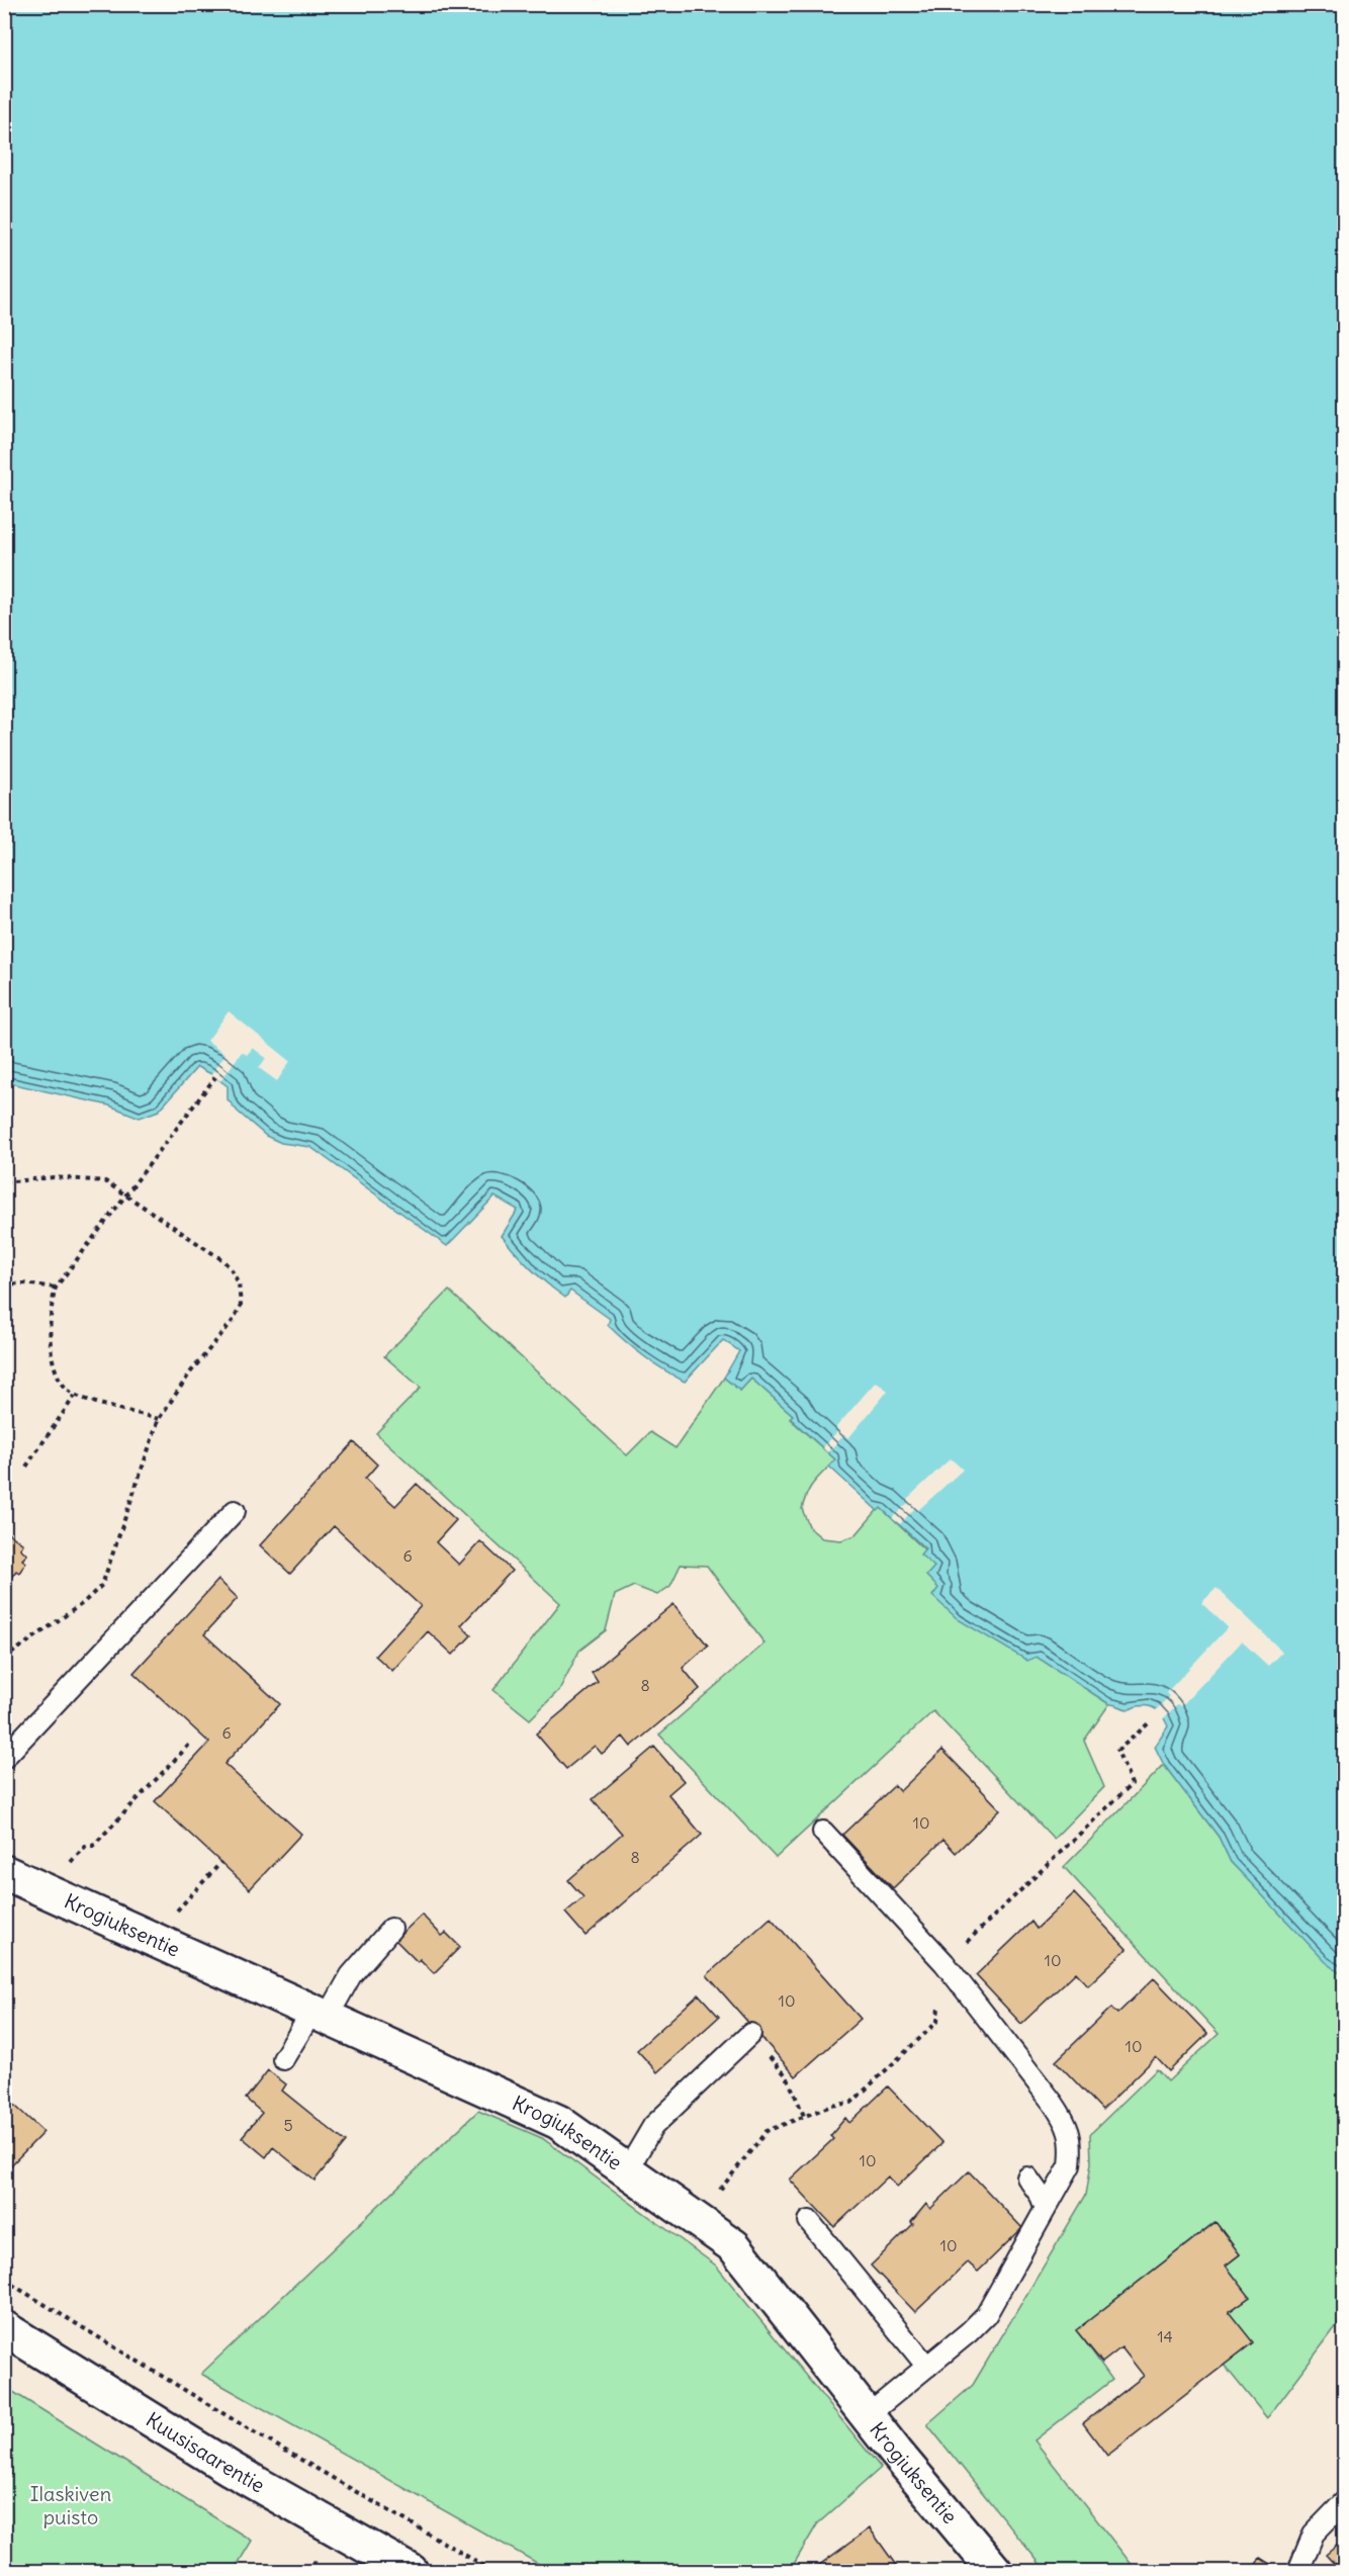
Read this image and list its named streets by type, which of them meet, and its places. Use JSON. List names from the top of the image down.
{
  "streets": {
    "street": ["Krogiuksentie", "Kuusisaarentie"]
  },
  "parks": ["Ilaskiven puisto"],
  "house_numbers": [
    "6",
    "8",
    "6",
    "10",
    "8",
    "10",
    "10",
    "10",
    "5",
    "10",
    "10",
    "14"
  ]
}
